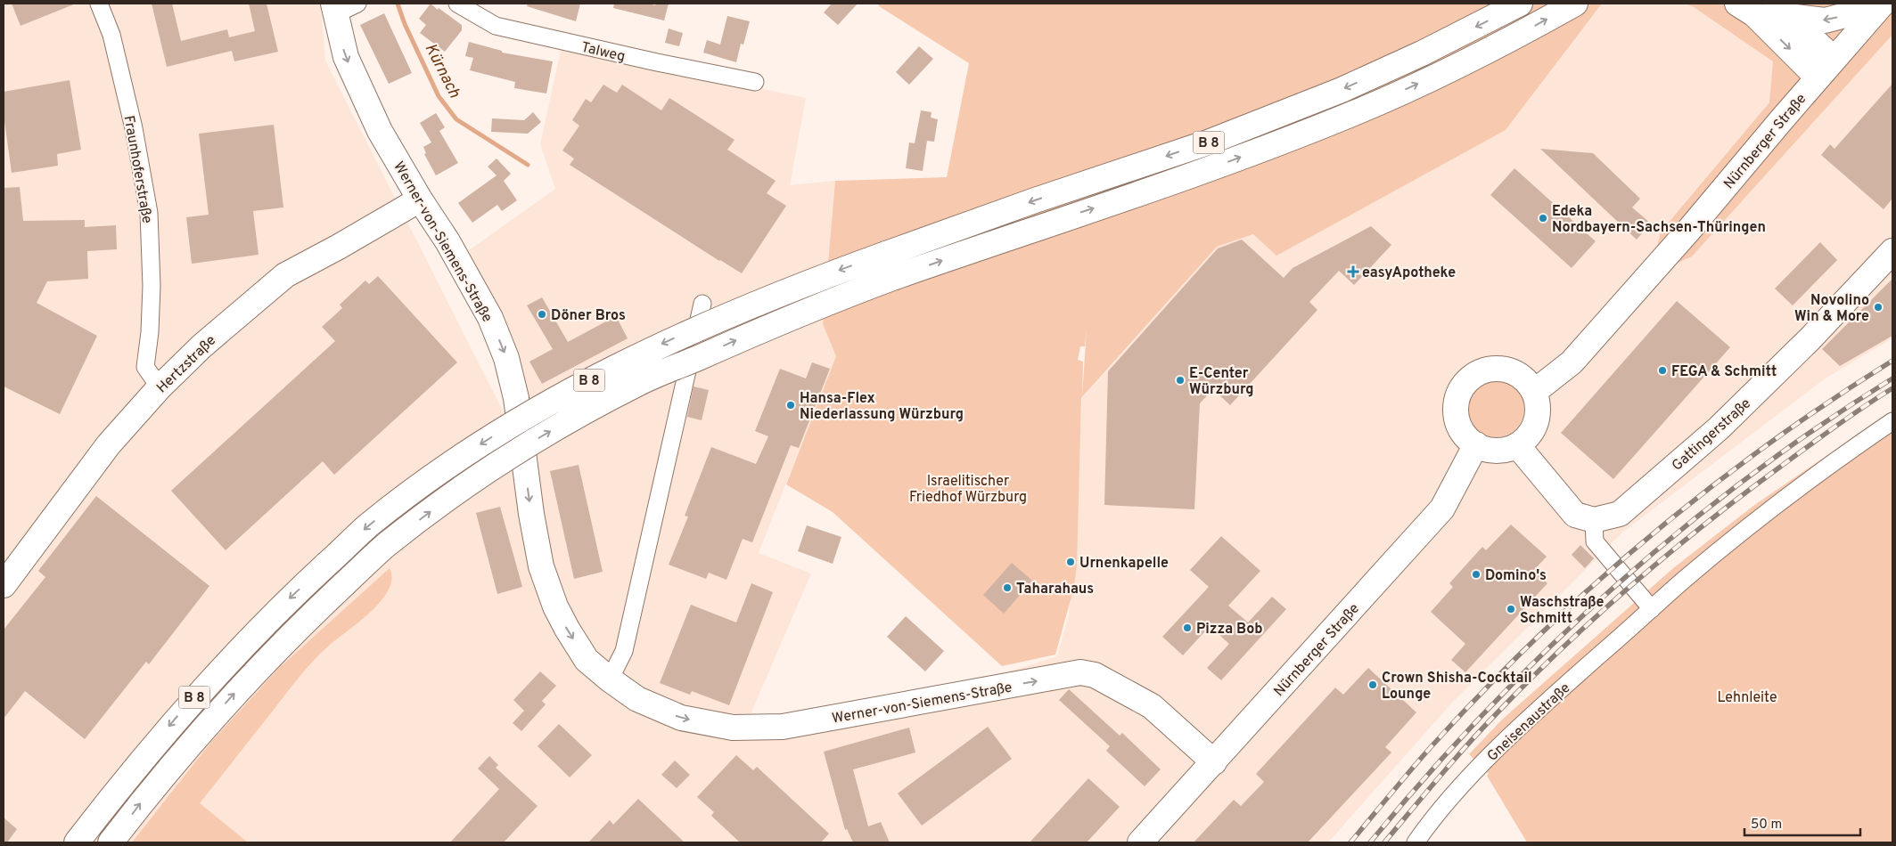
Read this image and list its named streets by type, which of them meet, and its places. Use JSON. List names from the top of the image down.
{
  "streets": {
    "main road": [
      "Nürnberger Straße",
      "B 8",
      "Werner-von-Siemens-Straße",
      "Hertzstraße",
      "Gattingerstraße"
    ],
    "street": ["Talweg", "Fraunhoferstraße", "Gneisenaustraße"]
  },
  "crossings": [
    ["Nürnberger Straße", "Werner-von-Siemens-Straße"],
    ["Fraunhoferstraße", "Hertzstraße"],
    ["Werner-von-Siemens-Straße", "Hertzstraße"]
  ],
  "one_way": ["Werner-von-Siemens-Straße"],
  "water": ["Kürnach"],
  "parks": ["Israelitischer Friedhof Würzburg", "Lehnleite"],
  "places": {
    "other": [
      "Edeka Nordbayern-Sachsen-Thüringen",
      "Novolino Win & More",
      "Döner Bros",
      "FEGA & Schmitt",
      "E-Center Würzburg",
      "Hansa-Flex Niederlassung Würzburg",
      "Urnenkapelle",
      "Domino's",
      "Taharahaus",
      "Waschstraße Schmitt",
      "Pizza Bob",
      "Crown Shisha-Cocktail Lounge"
    ],
    "health": ["easyApotheke"]
  },
  "scale_bar": "50 m"
}
